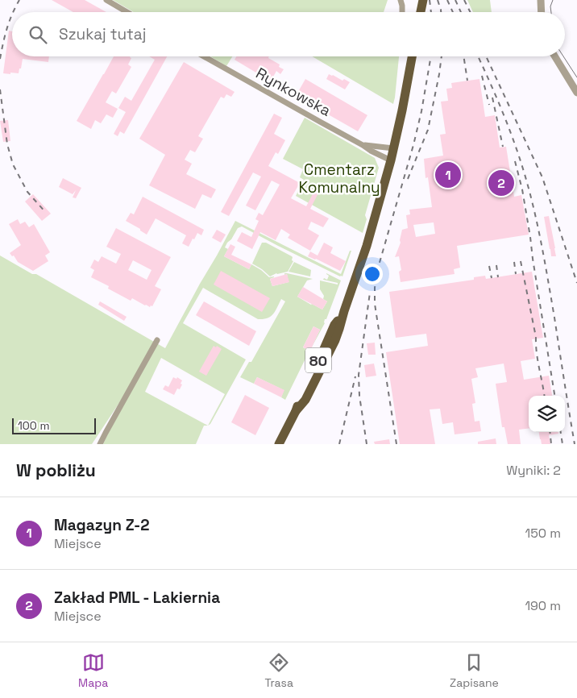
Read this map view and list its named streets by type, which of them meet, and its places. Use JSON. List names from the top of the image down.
{
  "streets": {
    "main road": ["80"],
    "street": ["Rynkowska"]
  },
  "crossings": [
    ["Rynkowska", "80"]
  ],
  "parks": ["Cmentarz Komunalny"],
  "scale_bar": "100 m",
  "page": {
    "search": "Szukaj tutaj",
    "pins": ["1", "2"],
    "scale": "100 m",
    "heading": ["W pobliżu", "Wyniki: 2"],
    "list": [
      {
        "mark": "1",
        "name": "Magazyn Z-2",
        "note": "Miejsce",
        "value": "150 m"
      },
      {
        "mark": "2",
        "name": "Zakład PML - Lakiernia",
        "note": "Miejsce",
        "value": "190 m"
      }
    ],
    "nav": ["Mapa", "Trasa", "Zapisane"]
  }
}
